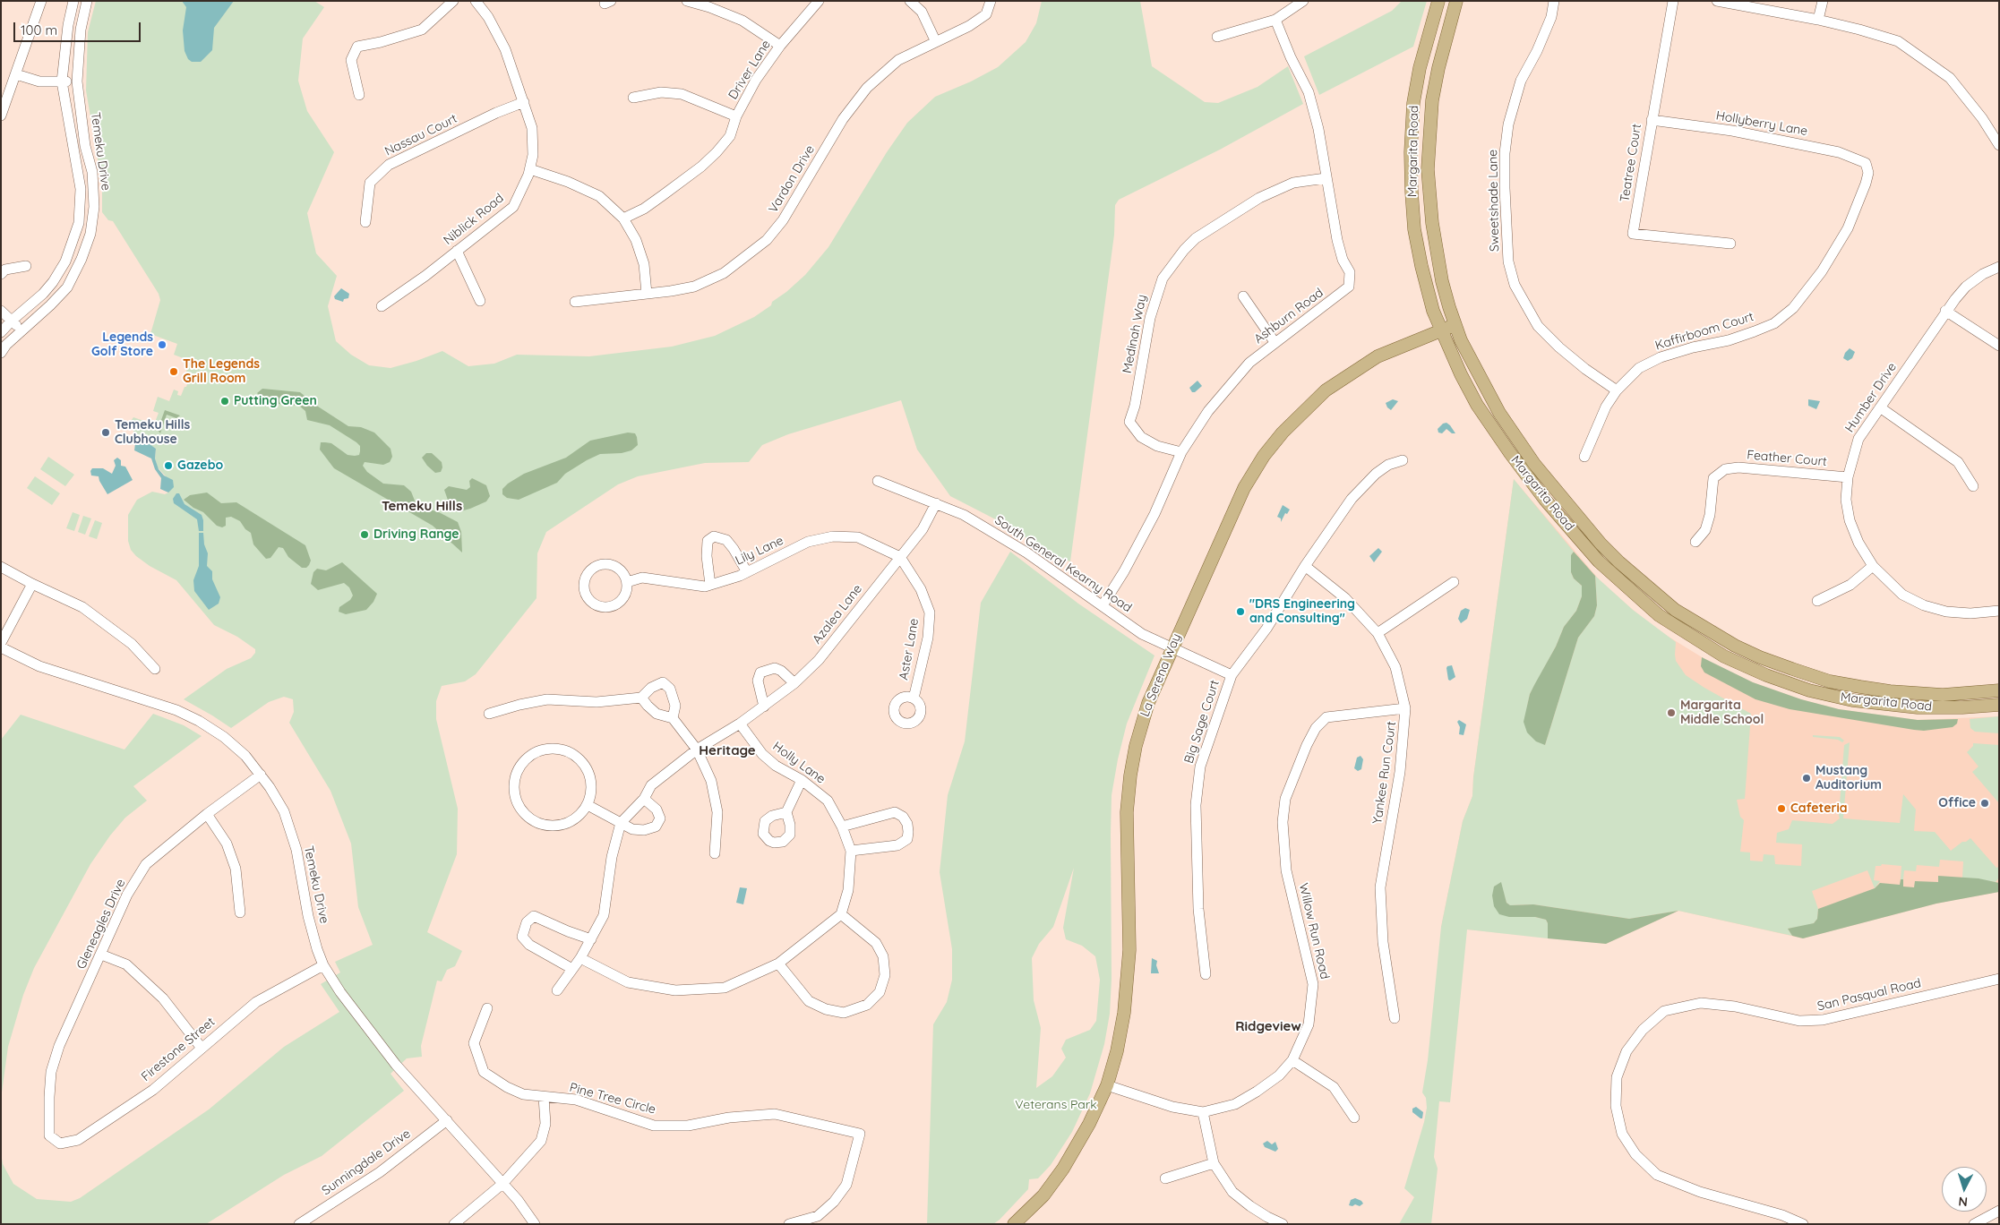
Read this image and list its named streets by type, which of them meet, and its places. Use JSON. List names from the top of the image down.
{
  "streets": {
    "main road": ["Margarita Road", "La Serena Way"],
    "street": [
      "Driver Lane",
      "Hollyberry Lane",
      "Nassau Court",
      "Temeku Drive",
      "Teatree Court",
      "Vardon Drive",
      "Sweetshade Lane",
      "Niblick Road",
      "Ashburn Road",
      "Kaffirboom Court",
      "Medinah Way",
      "Humber Drive",
      "Feather Court",
      "Lily Lane",
      "South General Kearny Road",
      "Azalea Lane",
      "Aster Lane",
      "Big Sage Court",
      "Holly Lane",
      "Yankee Run Court",
      "Gleneagles Drive",
      "Willow Run Road",
      "San Pasqual Road",
      "Firestone Street",
      "Pine Tree Circle",
      "Sunningdale Drive"
    ]
  },
  "crossings": [
    ["Hollyberry Lane", "Teatree Court"],
    ["Hollyberry Lane", "Kaffirboom Court"],
    ["Nassau Court", "Niblick Road"],
    ["Temeku Drive", "Gleneagles Drive"],
    ["Temeku Drive", "Firestone Street"],
    ["Temeku Drive", "Sunningdale Drive"],
    ["Margarita Road", "La Serena Way"],
    ["Sweetshade Lane", "Kaffirboom Court"],
    ["Ashburn Road", "Medinah Way"],
    ["Ashburn Road", "South General Kearny Road"],
    ["Humber Drive", "Feather Court"],
    ["Lily Lane", "Azalea Lane"],
    ["Lily Lane", "Aster Lane"],
    ["South General Kearny Road", "Azalea Lane"],
    ["South General Kearny Road", "La Serena Way"],
    ["South General Kearny Road", "Big Sage Court"],
    ["Azalea Lane", "Aster Lane"],
    ["Azalea Lane", "Holly Lane"],
    ["La Serena Way", "Willow Run Road"],
    ["Big Sage Court", "Yankee Run Court"],
    ["Yankee Run Court", "Willow Run Road"],
    ["Gleneagles Drive", "Firestone Street"]
  ],
  "districts": ["Temeku Hills", "Heritage", "Ridgeview"],
  "parks": ["Veterans Park"],
  "places": [
    "Legends Golf Store",
    "The Legends Grill Room",
    "Putting Green",
    "Temeku Hills Clubhouse",
    "Gazebo",
    "Driving Range",
    "\"DRS Engineering and Consulting\"",
    "Margarita Middle School",
    "Mustang Auditorium",
    "Office",
    "Cafeteria"
  ],
  "scale_bar": "100 m",
  "north": "bottom"
}
